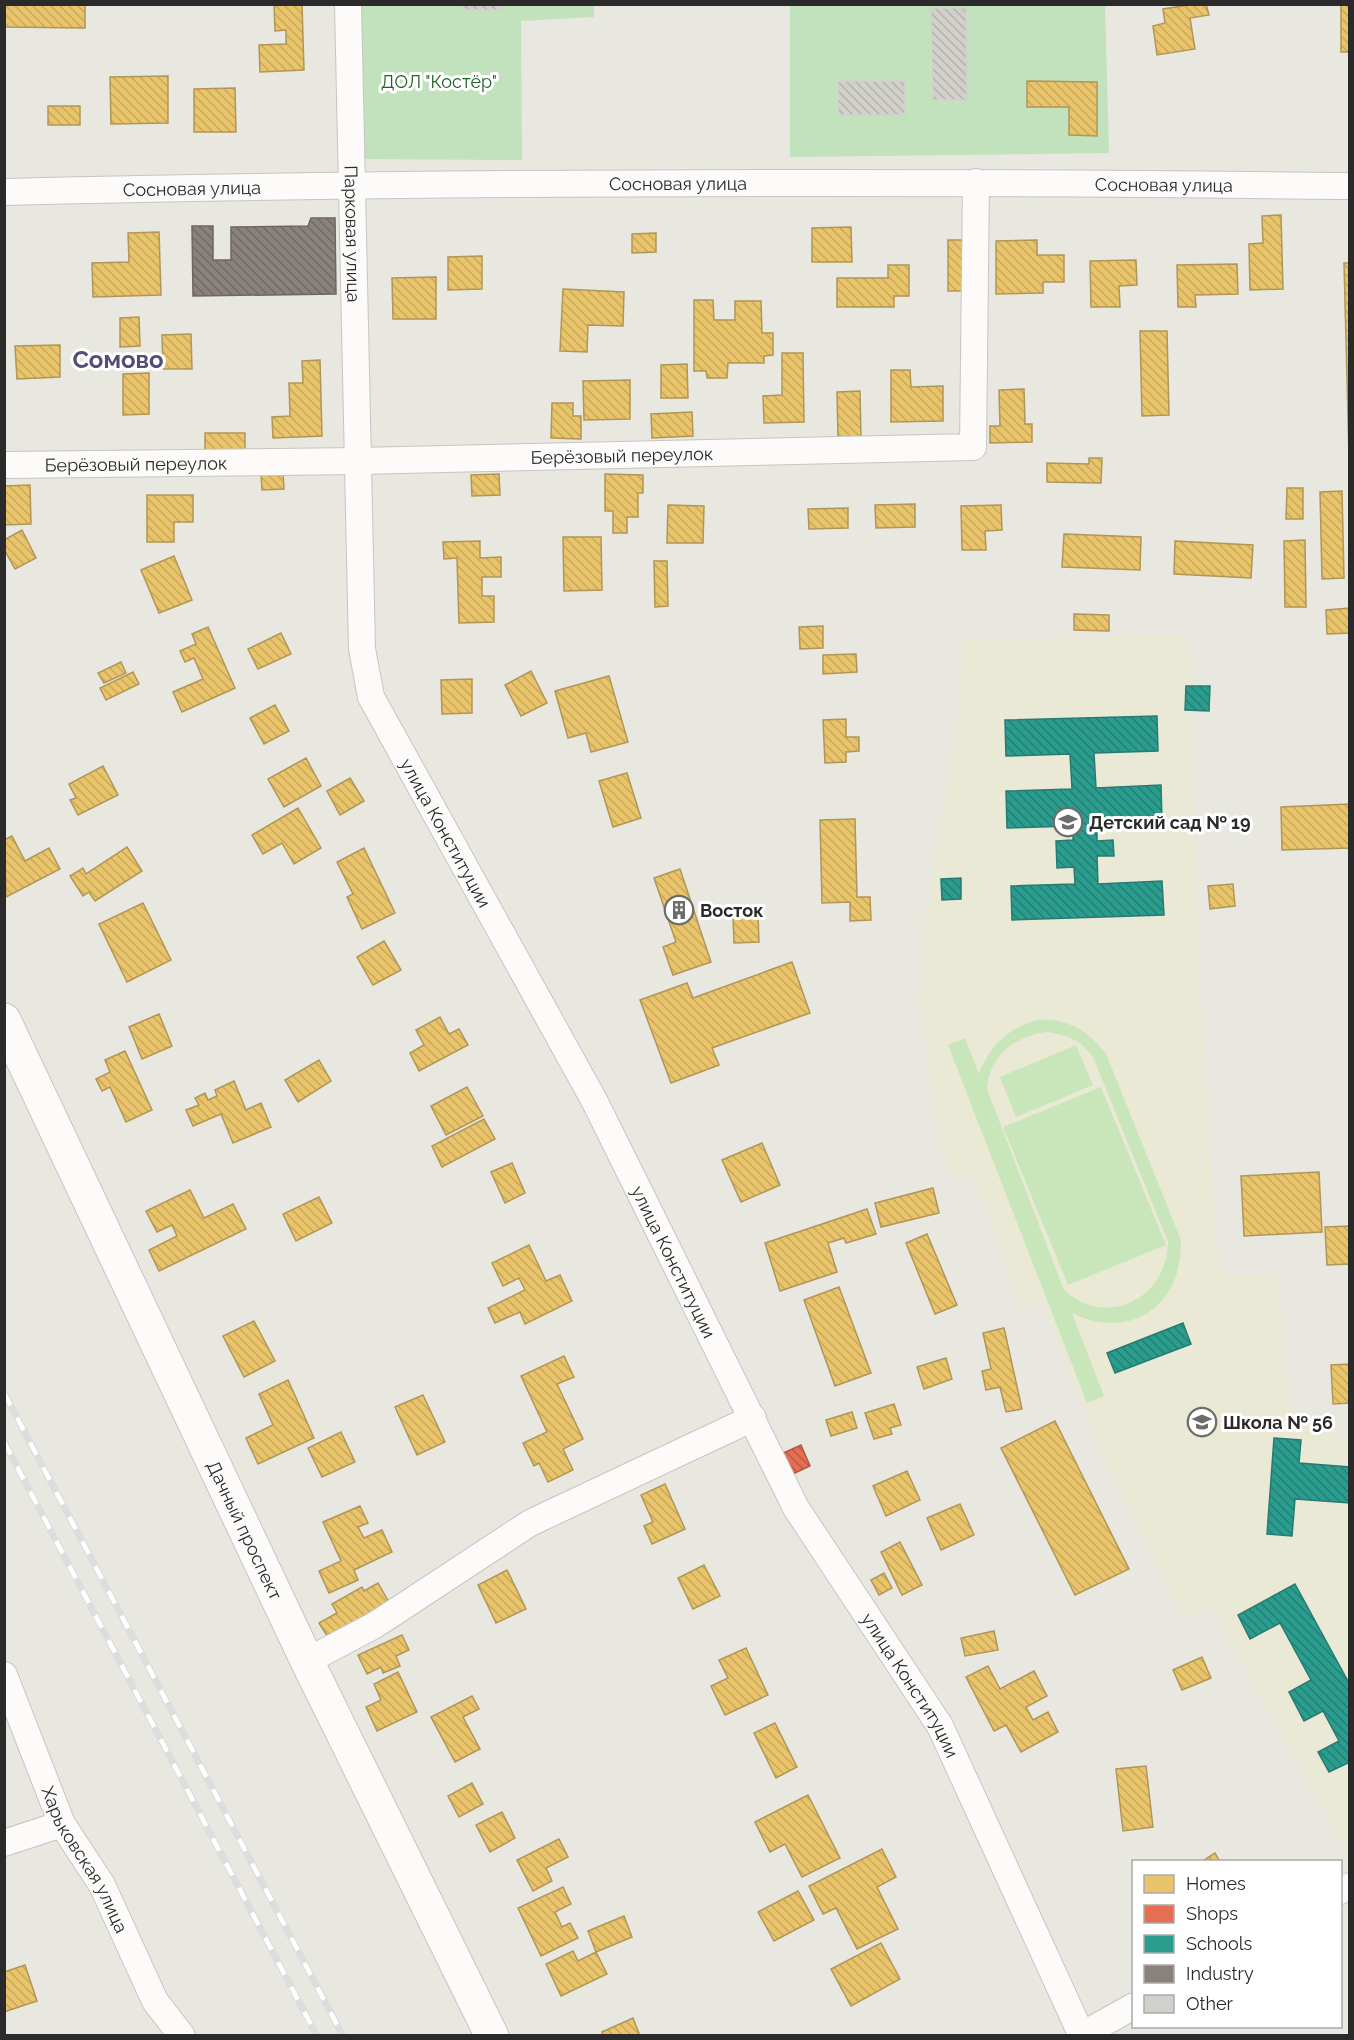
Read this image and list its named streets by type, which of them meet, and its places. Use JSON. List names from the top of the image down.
{
  "streets": {
    "street": [
      "Сосновая улица",
      "Парковая улица",
      "Берёзовый переулок",
      "улица Конституции",
      "Дачный проспект",
      "Харьковская улица"
    ]
  },
  "crossings": [
    ["Сосновая улица", "Парковая улица"],
    ["Сосновая улица", "Берёзовый переулок"],
    ["Парковая улица", "Берёзовый переулок"],
    ["Парковая улица", "улица Конституции"],
    ["Берёзовый переулок", "улица Конституции"]
  ],
  "districts": ["Сомово"],
  "parks": ["ДОЛ \"Костёр\""],
  "places": {
    "school or university": ["Детский сад № 19", "Школа № 56"],
    "building": ["Восток"]
  },
  "legend": [
    "Homes",
    "Shops",
    "Schools",
    "Industry",
    "Other"
  ]
}
